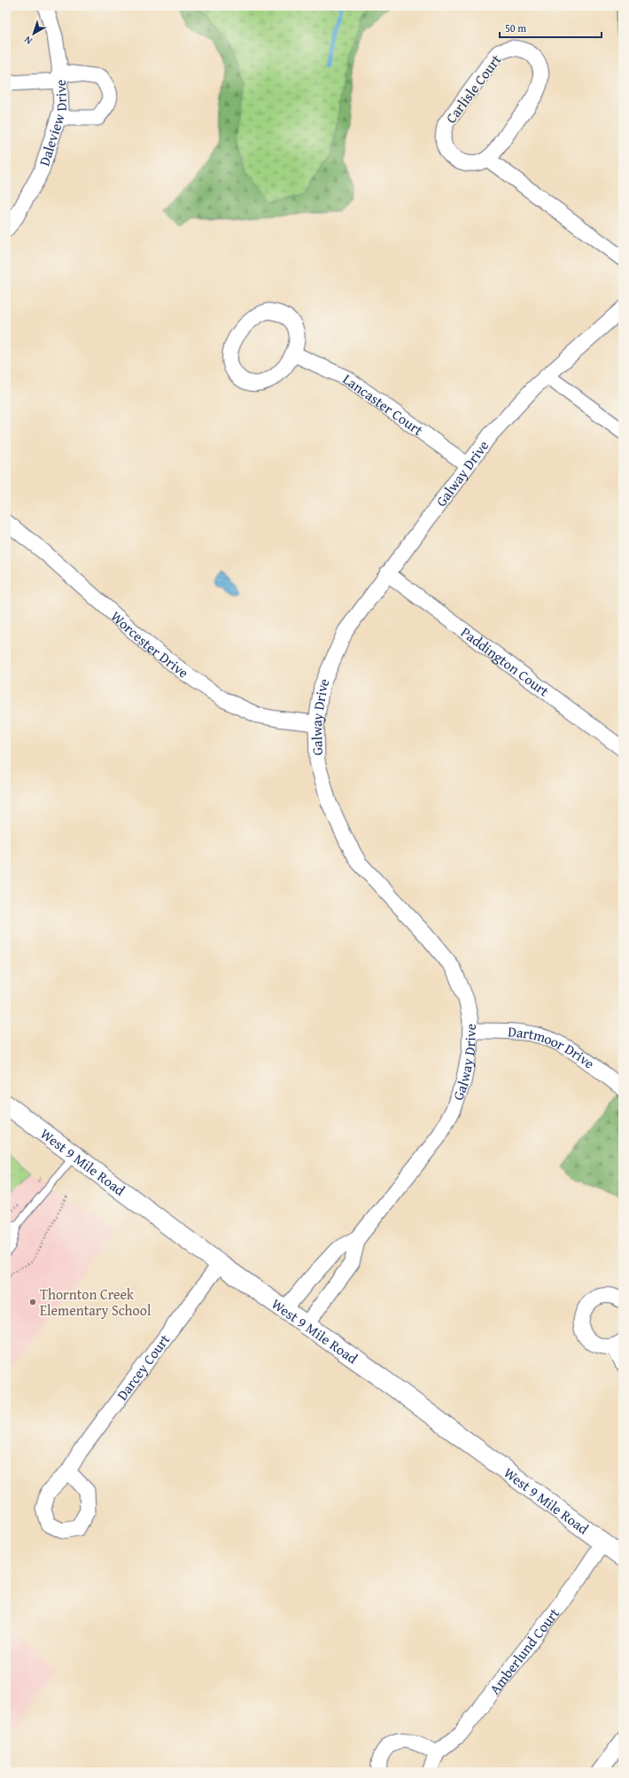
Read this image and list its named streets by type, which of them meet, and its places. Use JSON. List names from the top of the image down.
{
  "streets": {
    "street": [
      "Carlisle Court",
      "Daleview Drive",
      "Lancaster Court",
      "Galway Drive",
      "Worcester Drive",
      "Paddington Court",
      "Dartmoor Drive",
      "West 9 Mile Road",
      "Darcey Court",
      "Amberlund Court"
    ]
  },
  "crossings": [
    ["Lancaster Court", "Galway Drive"],
    ["Galway Drive", "Worcester Drive"],
    ["Galway Drive", "Paddington Court"],
    ["Galway Drive", "Dartmoor Drive"],
    ["Galway Drive", "West 9 Mile Road"],
    ["West 9 Mile Road", "Darcey Court"],
    ["West 9 Mile Road", "Amberlund Court"]
  ],
  "places": ["Thornton Creek Elementary School"],
  "scale_bar": "50 m",
  "north": "bottom left"
}
